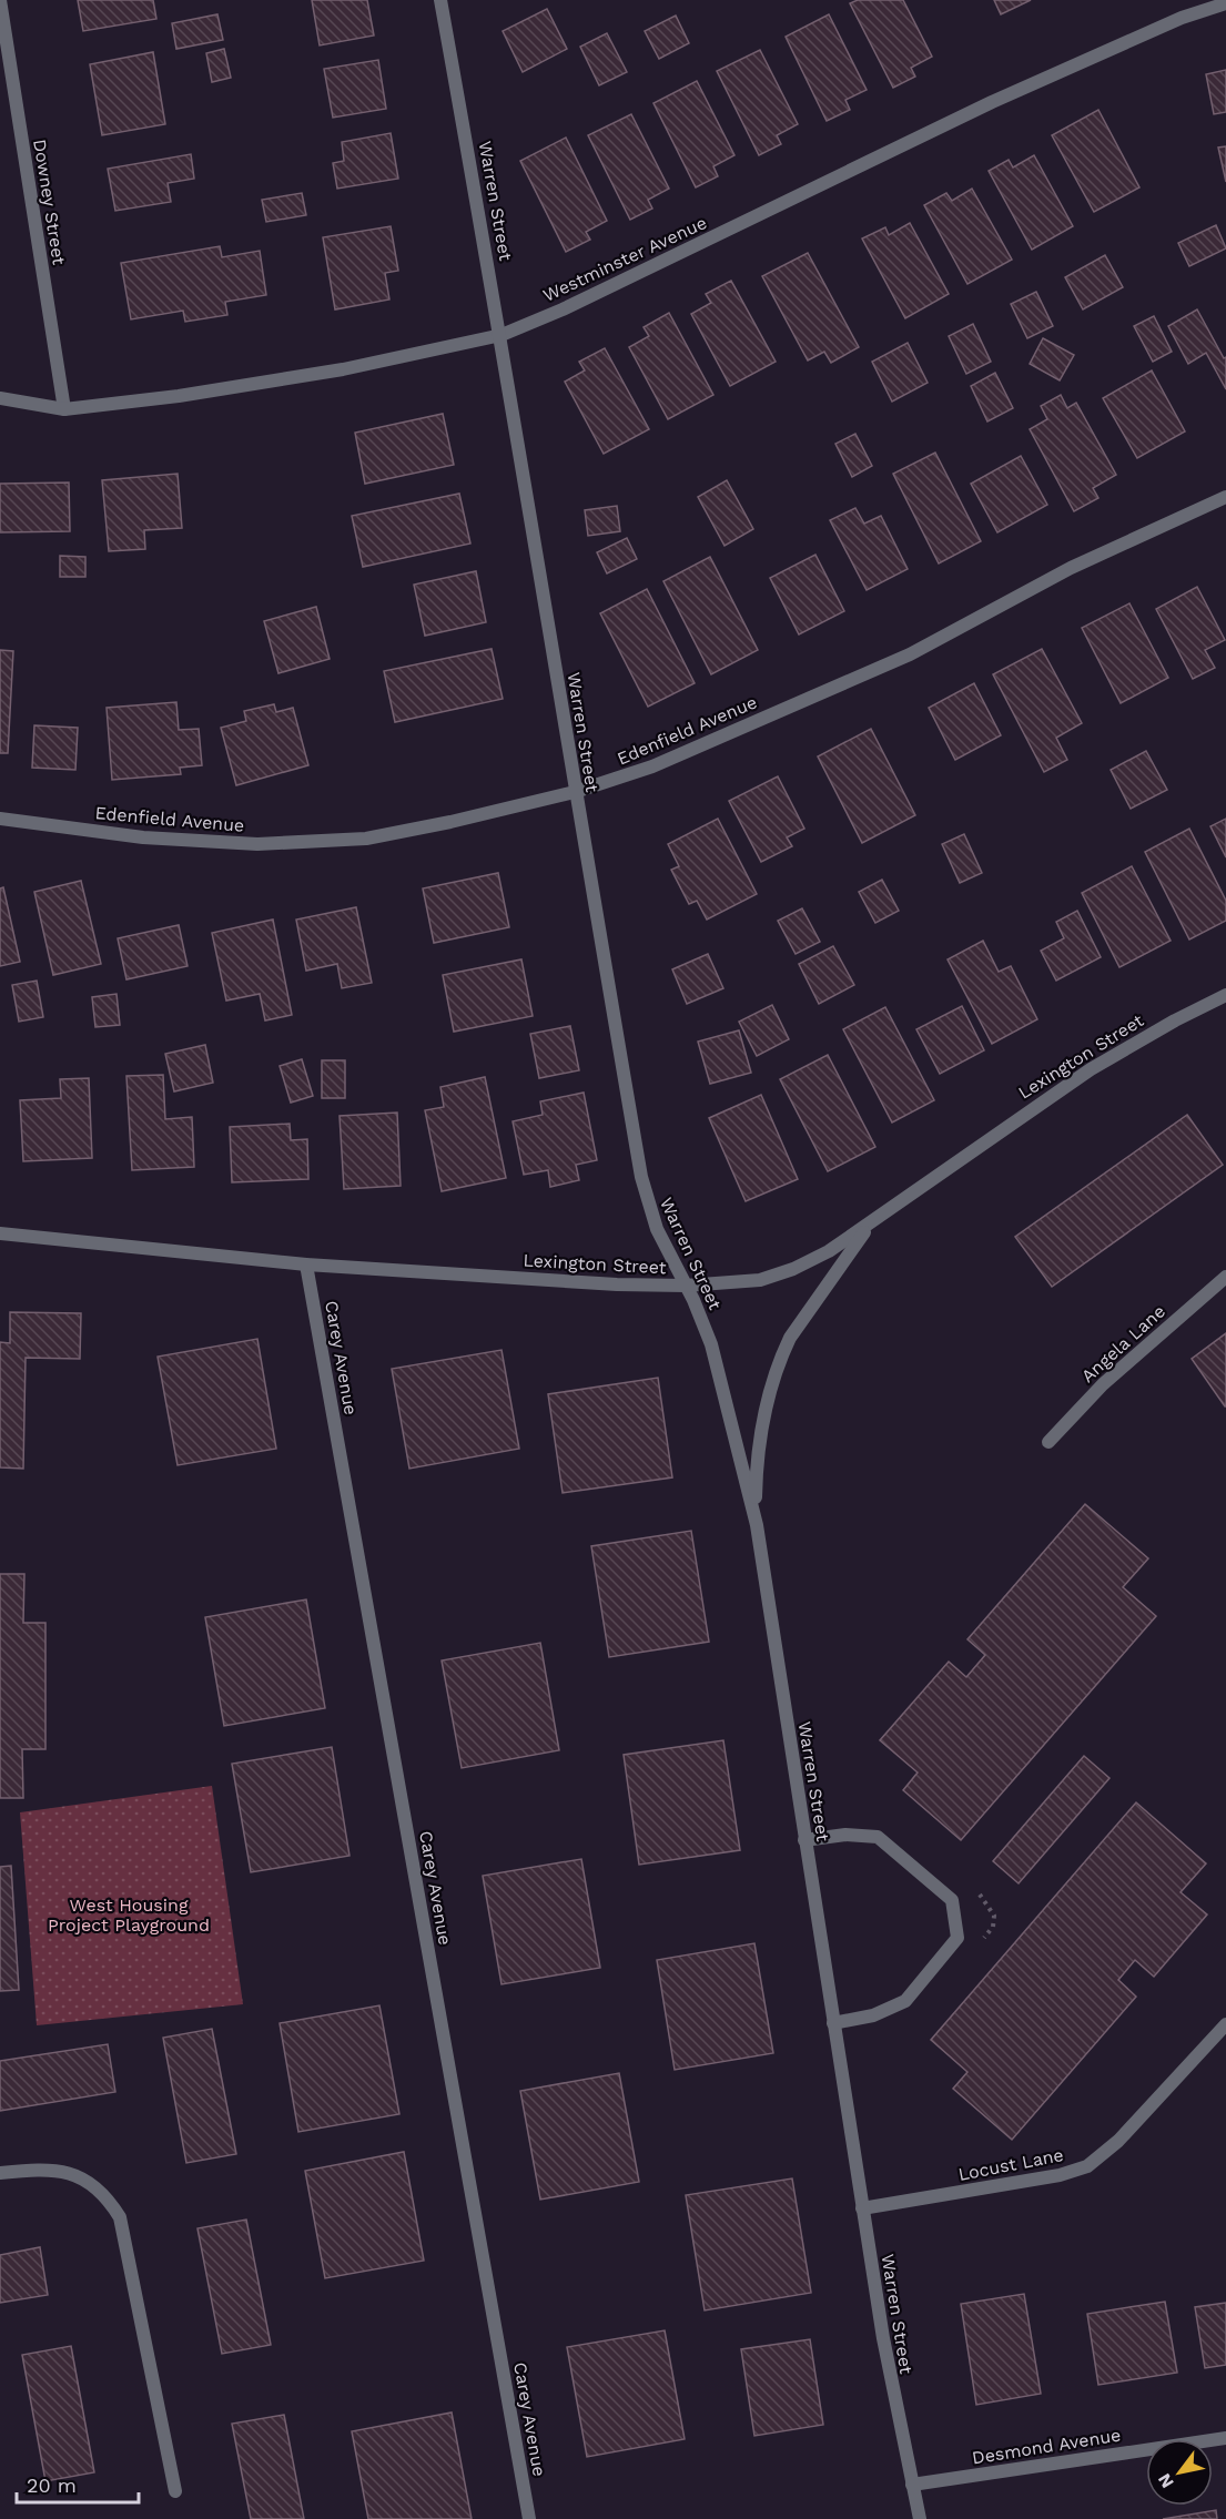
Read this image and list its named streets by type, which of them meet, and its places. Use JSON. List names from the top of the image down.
{
  "streets": {
    "street": [
      "Warren Street",
      "Downey Street",
      "Westminster Avenue",
      "Edenfield Avenue",
      "Lexington Street",
      "Angela Lane",
      "Carey Avenue",
      "Locust Lane",
      "Desmond Avenue"
    ]
  },
  "crossings": [
    ["Warren Street", "Westminster Avenue"],
    ["Warren Street", "Edenfield Avenue"],
    ["Warren Street", "Lexington Street"],
    ["Warren Street", "Locust Lane"],
    ["Warren Street", "Desmond Avenue"],
    ["Downey Street", "Westminster Avenue"],
    ["Lexington Street", "Carey Avenue"]
  ],
  "parks": ["West Housing Project Playground"],
  "scale_bar": "20 m",
  "north": "bottom left"
}
